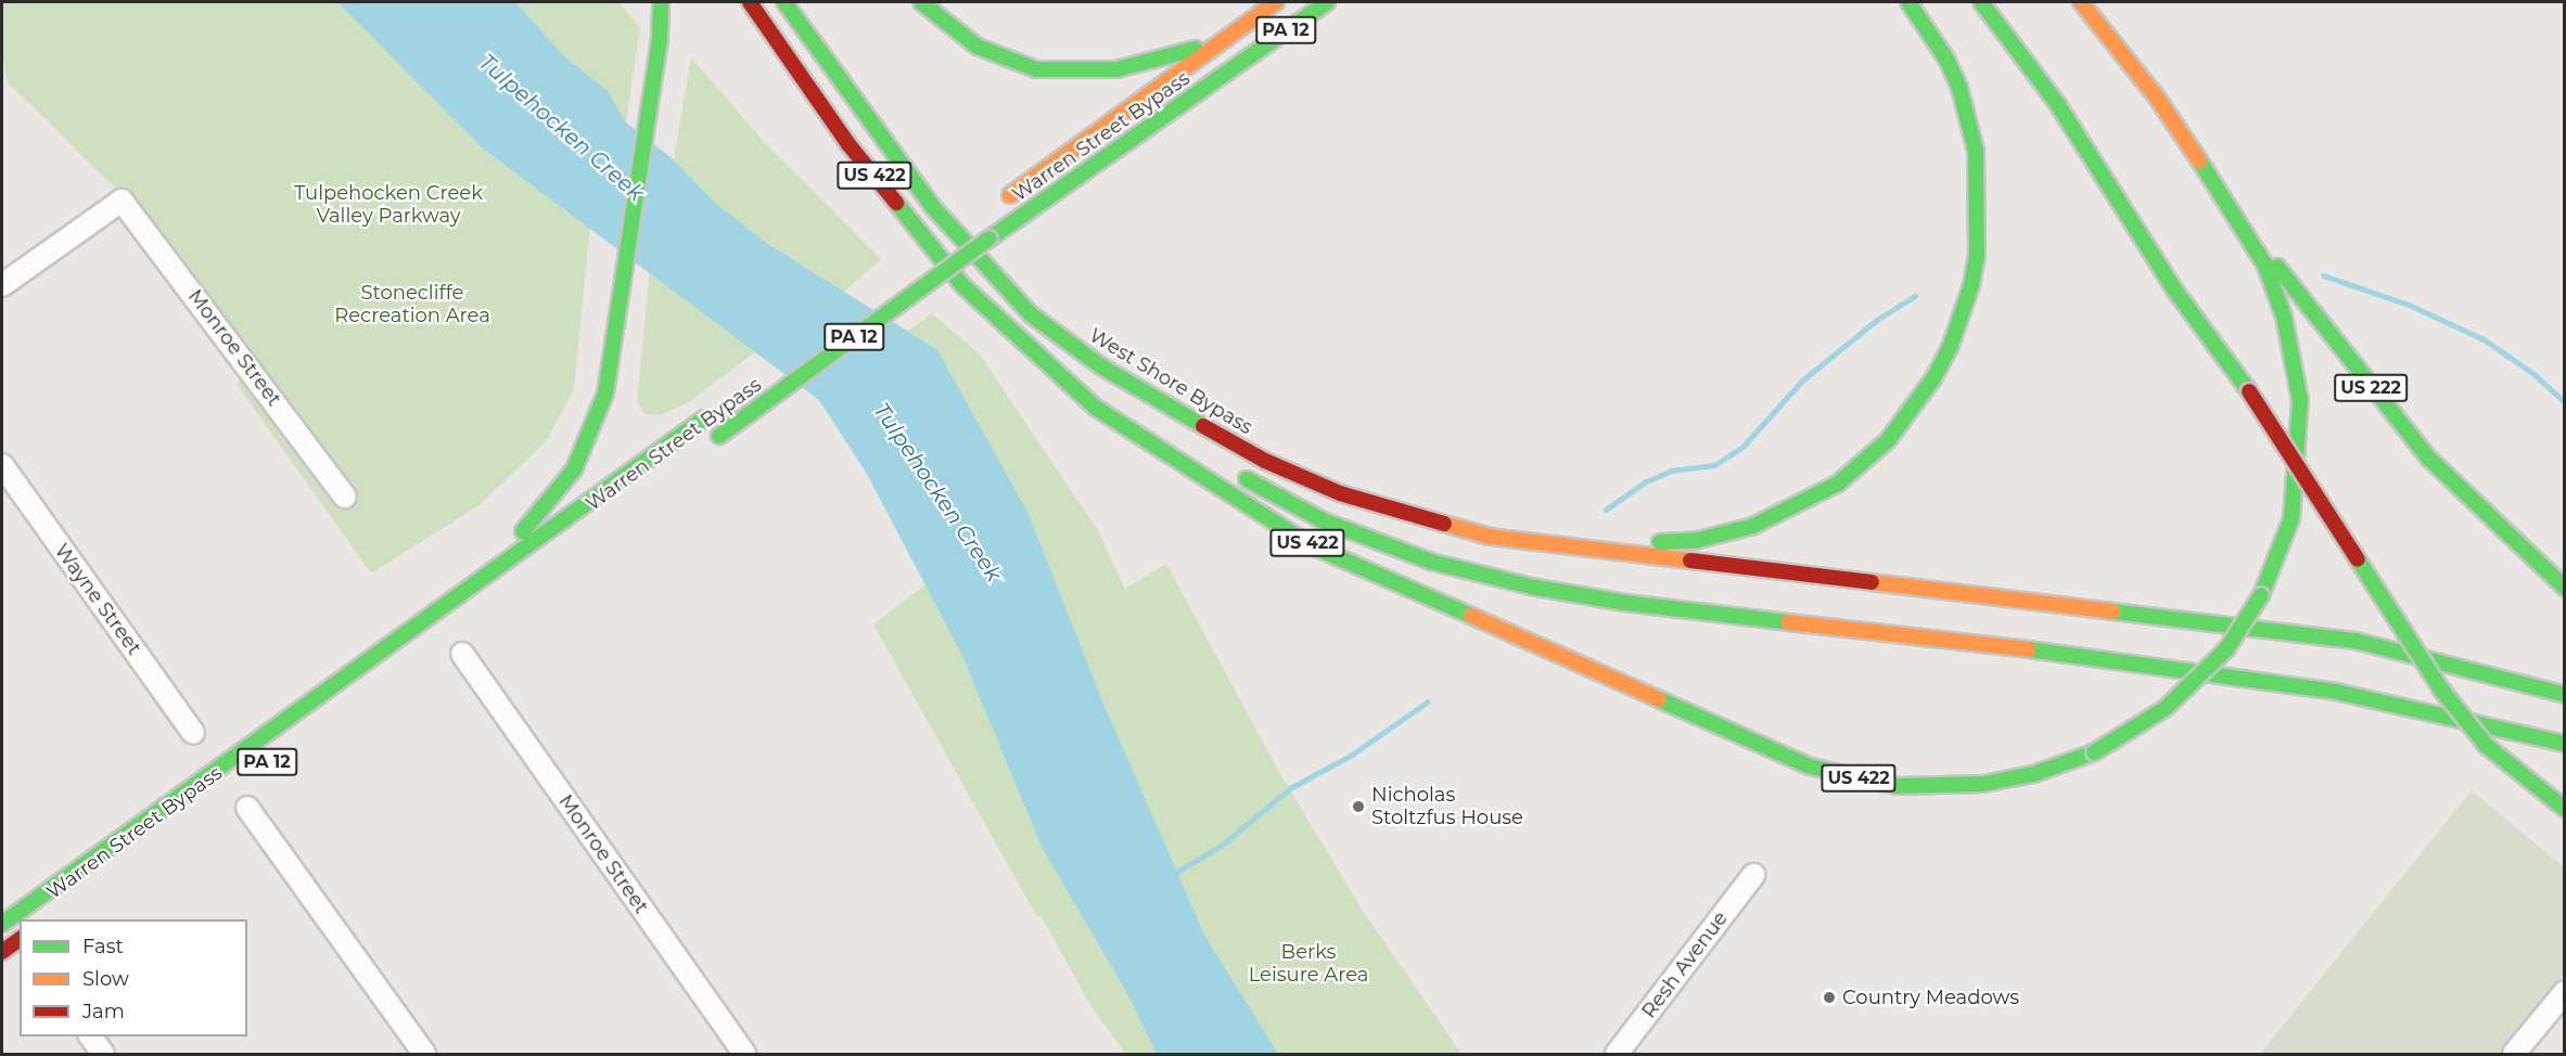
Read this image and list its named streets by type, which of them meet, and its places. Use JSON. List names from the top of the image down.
{
  "streets": {
    "highway": [
      "PA 12",
      "Warren Street Bypass",
      "US 422",
      "West Shore Bypass",
      "US 222"
    ],
    "street": ["Monroe Street", "Wayne Street", "Resh Avenue"]
  },
  "crossings": [
    ["US 422", "US 222"]
  ],
  "water": ["Tulpehocken Creek"],
  "parks": ["Tulpehocken Creek Valley Parkway", "Stonecliffe Recreation Area", "Berks Leisure Area"],
  "places": ["Nicholas Stoltzfus House", "Country Meadows"],
  "legend": ["Fast", "Slow", "Jam"]
}
